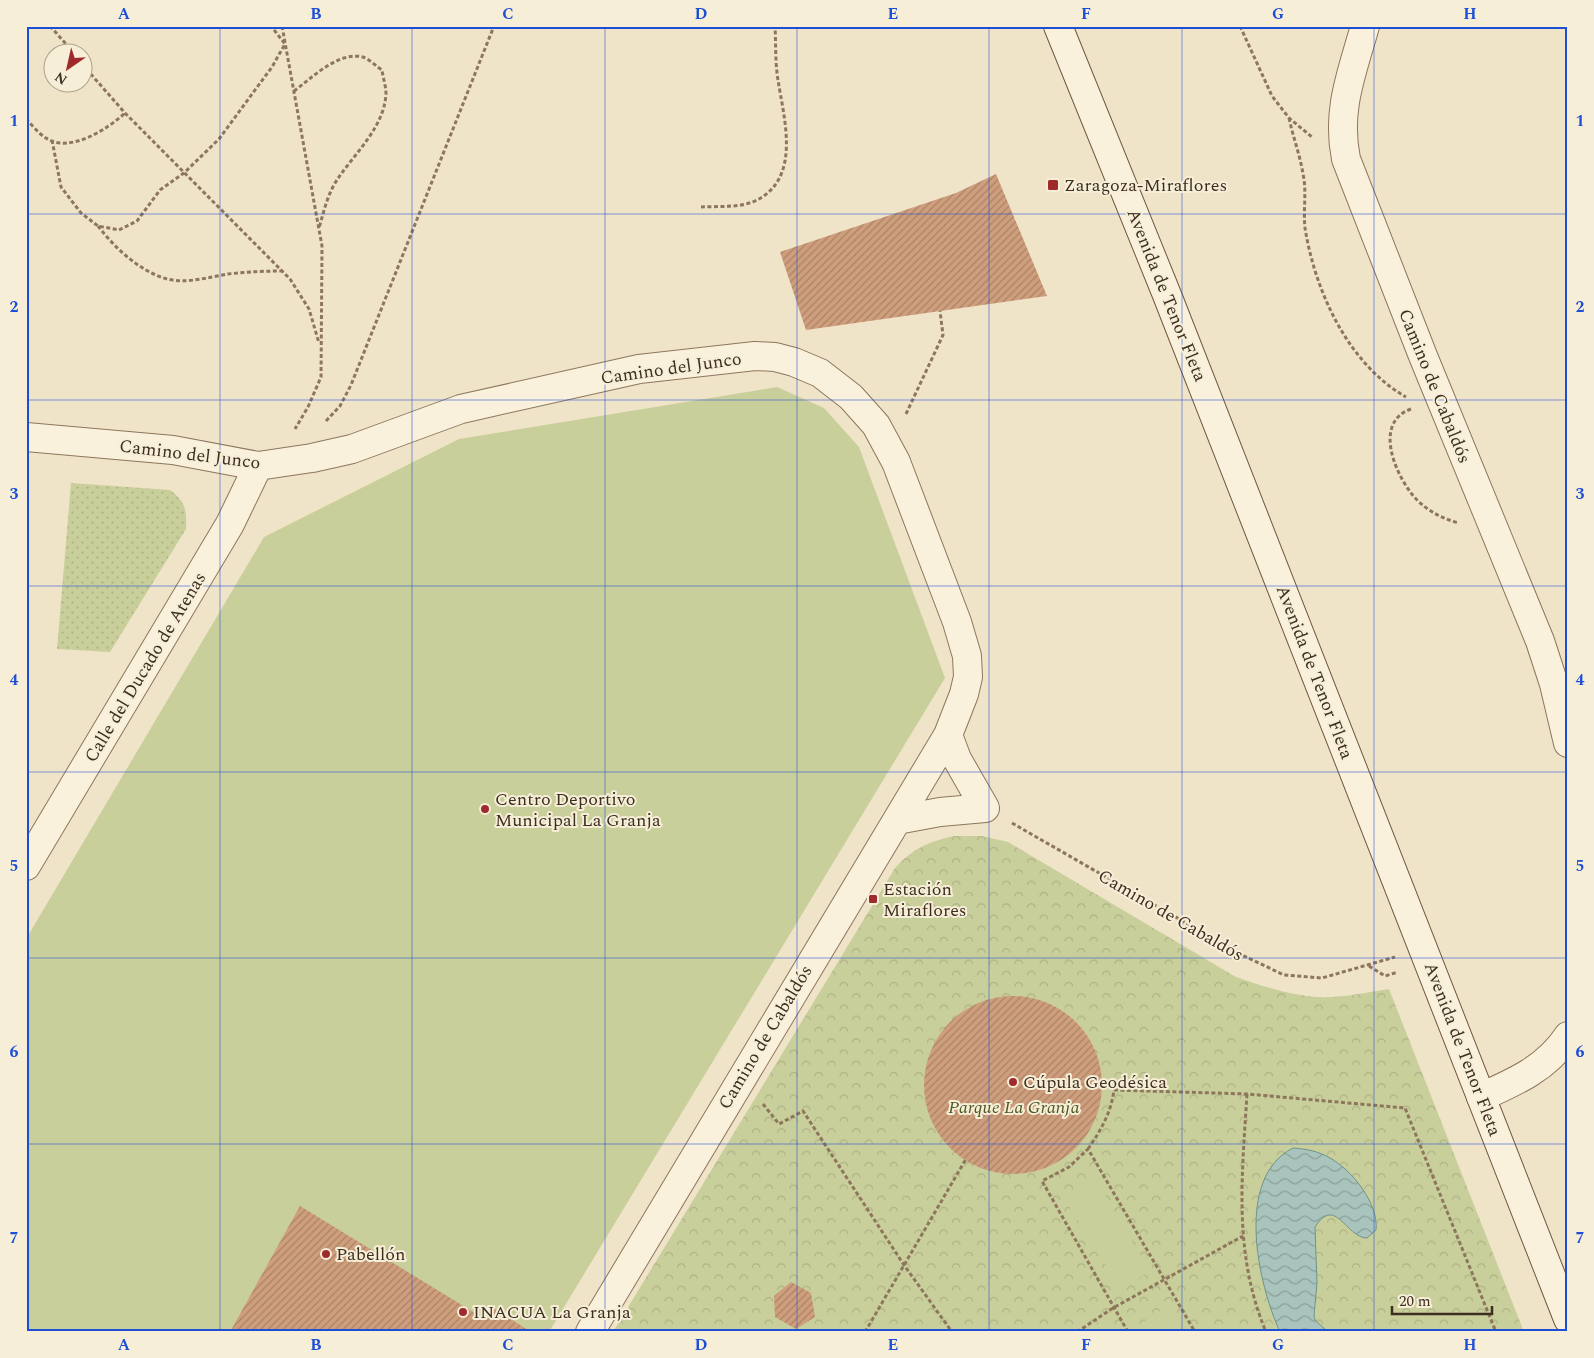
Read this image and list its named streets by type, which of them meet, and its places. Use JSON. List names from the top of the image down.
{
  "streets": {
    "street": [
      "Avenida de Tenor Fleta",
      "Camino del Junco",
      "Camino de Cabaldós",
      "Calle del Ducado de Atenas"
    ]
  },
  "crossings": [
    ["Camino del Junco", "Camino de Cabaldós"],
    ["Camino del Junco", "Calle del Ducado de Atenas"]
  ],
  "parks": ["Parque La Granja"],
  "places": {
    "transit": ["Zaragoza-Miraflores", "Estación Miraflores"],
    "other": [
      "Centro Deportivo Municipal La Granja",
      "Cúpula Geodésica",
      "Pabellón",
      "INACUA La Granja"
    ]
  },
  "scale_bar": "20 m",
  "north": "bottom left",
  "grid": {
    "columns": [
      "A",
      "B",
      "C",
      "D",
      "E",
      "F",
      "G",
      "H"
    ],
    "rows": [
      "1",
      "2",
      "3",
      "4",
      "5",
      "6",
      "7"
    ]
  }
}
